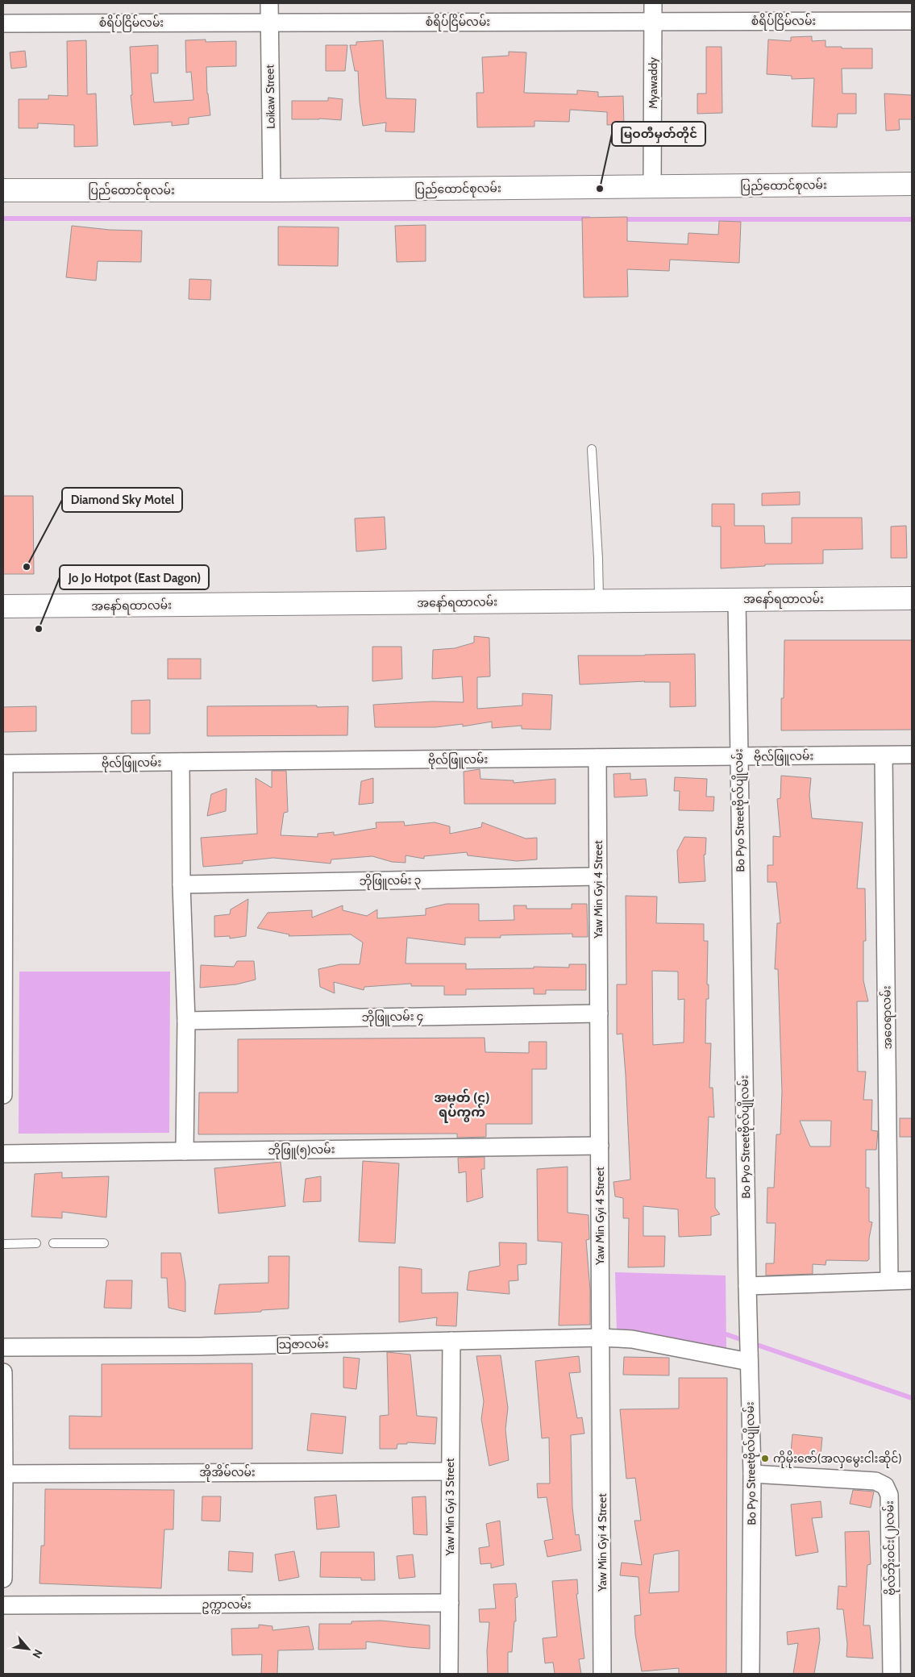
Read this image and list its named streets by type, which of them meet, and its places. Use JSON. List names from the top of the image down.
{
  "streets": {
    "main road": ["ပြည်ထောင်စုလမ်း", "အနော်ရထာလမ်း"],
    "street": [
      "စံရိပ်ငြိမ်လမ်း",
      "Myawaddy",
      "Loikaw Street",
      "ဗိုလ်ဖြူလမ်း",
      "Bo Pyo Streetဗိုလ်ပျိုလမ်း",
      "ဘိုဖြူလမ်း ၃",
      "Yaw Min Gyi 4 Street",
      "ဘိုဖြူလမ်း ၄",
      "အဝေရာလမ်း",
      "ဘိုဖြူ(၅)လမ်း",
      "သြဇာလမ်း",
      "အိုအိမ်လမ်း",
      "Yaw Min Gyi 3 Street",
      "ဗိုလ်ဘိုးဝင်း(၂)လမ်း",
      "ဥက္ကာလမ်း"
    ]
  },
  "crossings": [
    ["စံရိပ်ငြိမ်လမ်း", "Myawaddy"],
    ["စံရိပ်ငြိမ်လမ်း", "Loikaw Street"],
    ["Myawaddy", "ပြည်ထောင်စုလမ်း"],
    ["Loikaw Street", "ပြည်ထောင်စုလမ်း"],
    ["အနော်ရထာလမ်း", "Bo Pyo Streetဗိုလ်ပျိုလမ်း"],
    ["ဗိုလ်ဖြူလမ်း", "Bo Pyo Streetဗိုလ်ပျိုလမ်း"],
    ["ဗိုလ်ဖြူလမ်း", "Yaw Min Gyi 4 Street"],
    ["ဗိုလ်ဖြူလမ်း", "အဝေရာလမ်း"],
    ["Bo Pyo Streetဗိုလ်ပျိုလမ်း", "သြဇာလမ်း"],
    ["Bo Pyo Streetဗိုလ်ပျိုလမ်း", "ဗိုလ်ဘိုးဝင်း(၂)လမ်း"],
    ["ဘိုဖြူလမ်း ၃", "Yaw Min Gyi 4 Street"],
    ["Yaw Min Gyi 4 Street", "ဘိုဖြူလမ်း ၄"],
    ["Yaw Min Gyi 4 Street", "ဘိုဖြူ(၅)လမ်း"],
    ["Yaw Min Gyi 4 Street", "သြဇာလမ်း"],
    ["သြဇာလမ်း", "Yaw Min Gyi 3 Street"],
    ["အိုအိမ်လမ်း", "Yaw Min Gyi 3 Street"],
    ["Yaw Min Gyi 3 Street", "ဥက္ကာလမ်း"]
  ],
  "districts": ["အမှတ် (၄) ရပ်ကွက်"],
  "places": [
    "မြဝတီမှတ်တိုင်",
    "Diamond Sky Motel",
    "Jo Jo Hotpot (East Dagon)",
    "ကိုမိုးဇော်(အလှမွေးငါးဆိုင်)"
  ],
  "north": "bottom right"
}
